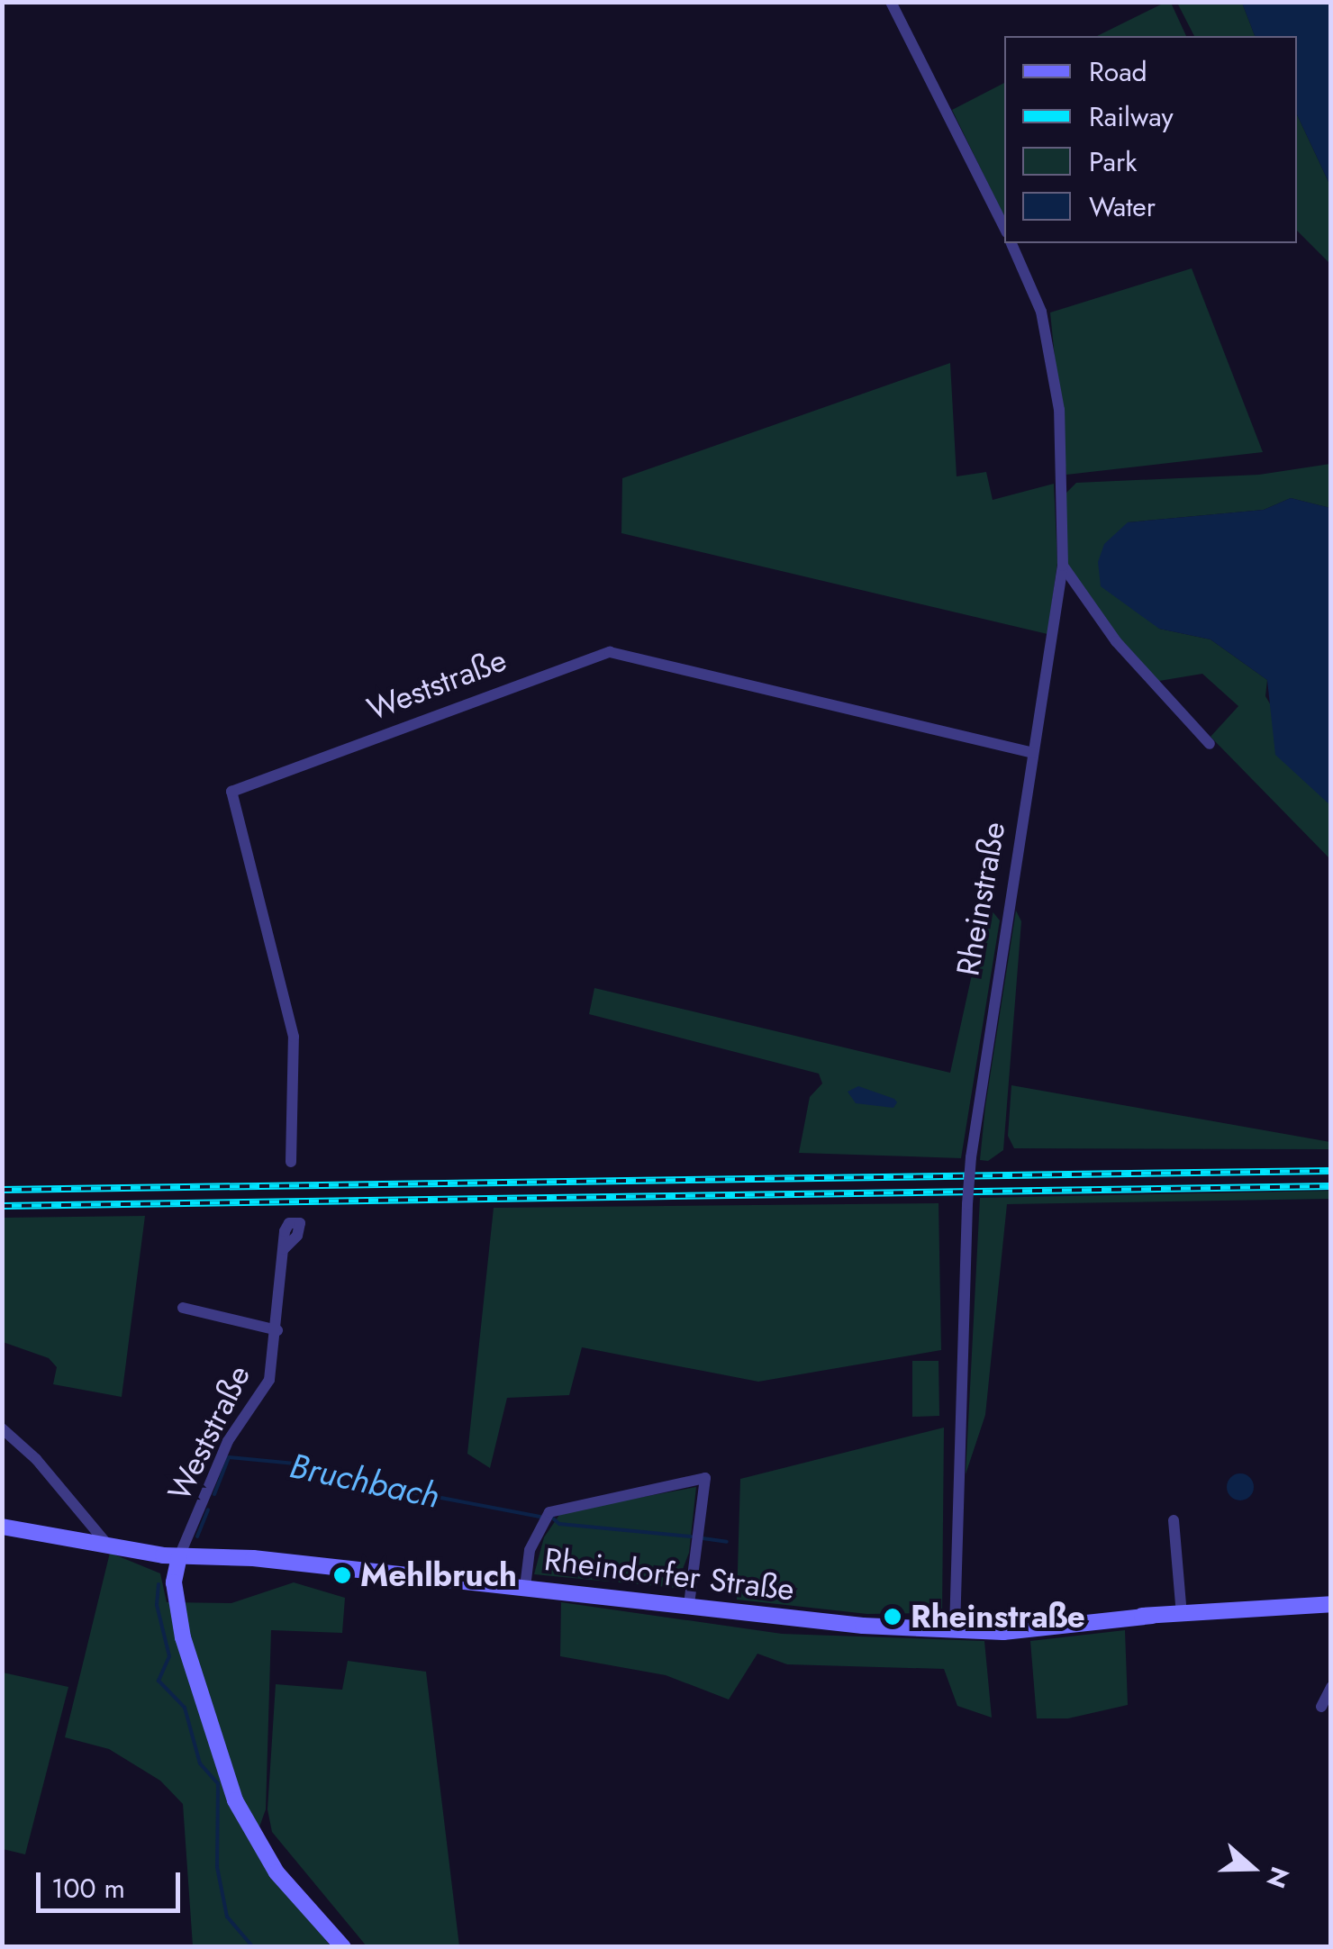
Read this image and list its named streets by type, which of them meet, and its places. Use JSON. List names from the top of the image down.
{
  "streets": {
    "main road": ["Rheindorfer Straße"],
    "street": ["Weststraße", "Rheinstraße"]
  },
  "crossings": [
    ["Weststraße", "Rheinstraße"],
    ["Weststraße", "Rheindorfer Straße"],
    ["Rheinstraße", "Rheindorfer Straße"]
  ],
  "water": ["Bruchbach"],
  "places": ["Mehlbruch", "Rheinstraße"],
  "legend": [
    "Road",
    "Railway",
    "Park",
    "Water"
  ],
  "scale_bar": "100 m",
  "north": "right"
}
